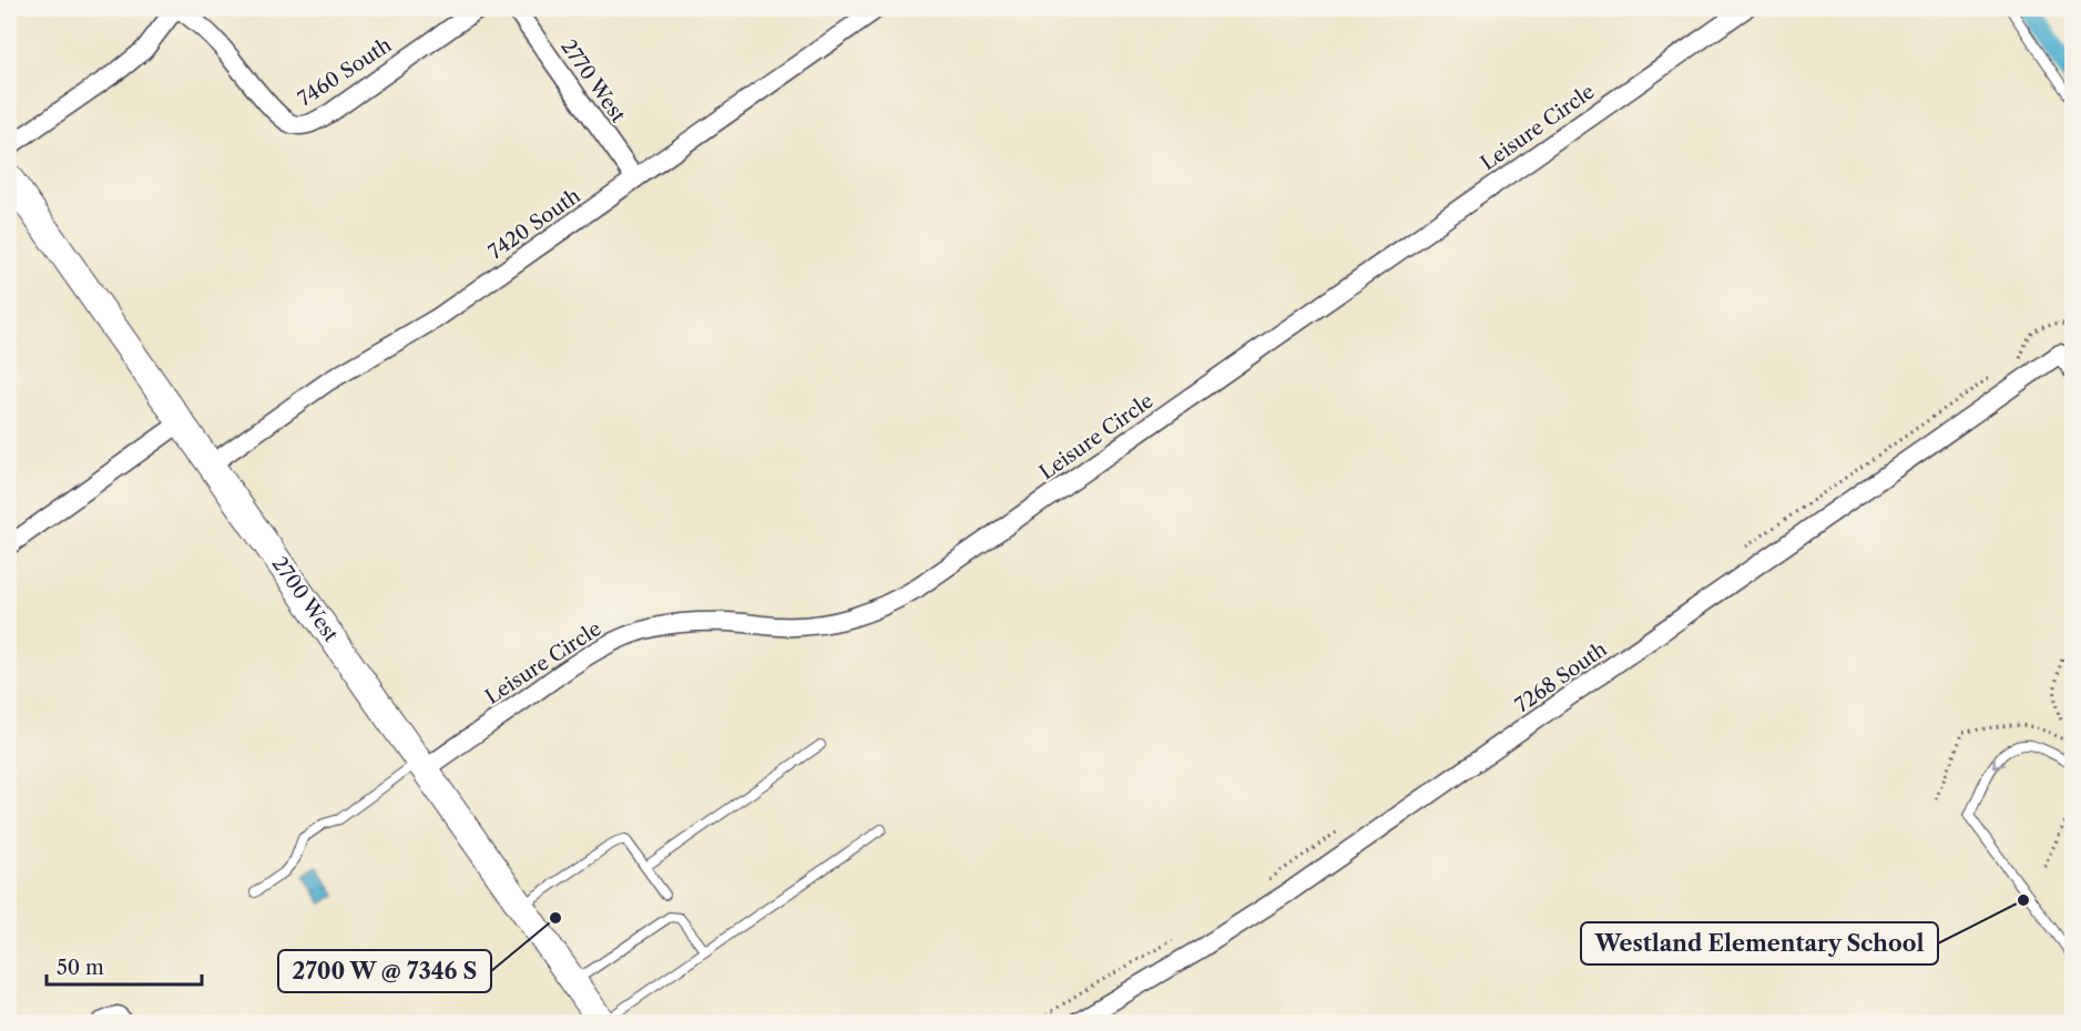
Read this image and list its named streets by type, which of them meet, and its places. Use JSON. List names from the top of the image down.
{
  "streets": {
    "main road": ["2700 West"],
    "street": [
      "7460 South",
      "2770 West",
      "Leisure Circle",
      "7420 South",
      "7268 South"
    ]
  },
  "crossings": [
    ["2770 West", "7420 South"],
    ["Leisure Circle", "2700 West"],
    ["7420 South", "2700 West"]
  ],
  "places": ["Westland Elementary School", "2700 W @ 7346 S"],
  "scale_bar": "50 m"
}
